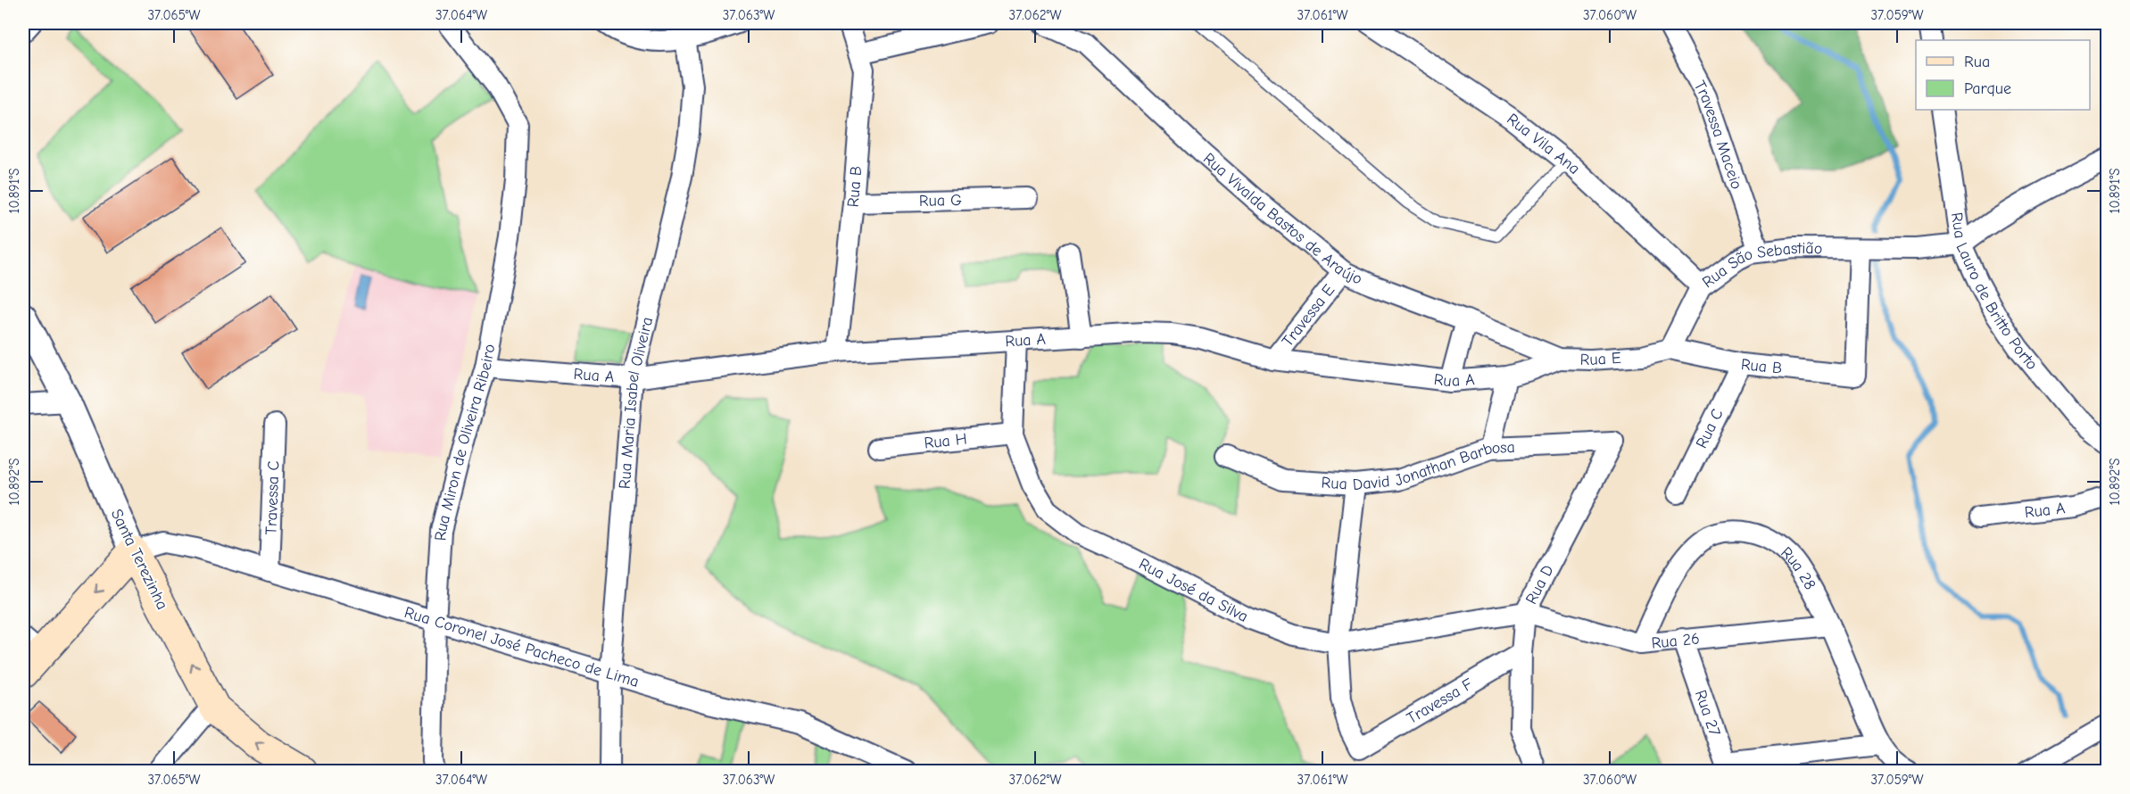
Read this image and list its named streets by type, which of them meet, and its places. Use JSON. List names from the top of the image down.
{
  "streets": {
    "main road": ["Santa Terezinha"],
    "street": [
      "Travessa Maceio",
      "Rua Vila Ana",
      "Rua B",
      "Rua G",
      "Rua Vivalda Bastos de Araújo",
      "Rua São Sebastião",
      "Rua Lauro de Britto Porto",
      "Travessa E",
      "Rua A",
      "Rua E",
      "Rua Maria Isabel Oliveira",
      "Rua C",
      "Rua H",
      "Rua Miron de Oliveira Ribeiro",
      "Rua David Jonathan Barbosa",
      "Travessa C",
      "Rua 28",
      "Rua D",
      "Rua José da Silva",
      "Rua 26",
      "Rua Coronel José Pacheco de Lima",
      "Travessa F",
      "Rua 27"
    ]
  },
  "crossings": [
    ["Travessa Maceio", "Rua São Sebastião"],
    ["Rua Vila Ana", "Rua São Sebastião"],
    ["Rua B", "Rua G"],
    ["Rua B", "Rua São Sebastião"],
    ["Rua B", "Rua A"],
    ["Rua B", "Rua E"],
    ["Rua B", "Rua C"],
    ["Rua Vivalda Bastos de Araújo", "Travessa E"],
    ["Rua Vivalda Bastos de Araújo", "Rua A"],
    ["Rua Vivalda Bastos de Araújo", "Rua E"],
    ["Rua São Sebastião", "Rua Lauro de Britto Porto"],
    ["Rua São Sebastião", "Rua E"],
    ["Travessa E", "Rua A"],
    ["Rua A", "Rua E"],
    ["Rua A", "Rua Maria Isabel Oliveira"],
    ["Rua A", "Rua Miron de Oliveira Ribeiro"],
    ["Rua A", "Rua José da Silva"],
    ["Rua Maria Isabel Oliveira", "Rua Coronel José Pacheco de Lima"],
    ["Rua H", "Rua José da Silva"],
    ["Rua Miron de Oliveira Ribeiro", "Rua Coronel José Pacheco de Lima"],
    ["Rua David Jonathan Barbosa", "Rua D"],
    ["Travessa C", "Rua Coronel José Pacheco de Lima"],
    ["Santa Terezinha", "Rua Coronel José Pacheco de Lima"],
    ["Rua 28", "Rua 26"],
    ["Rua 28", "Rua 27"],
    ["Rua D", "Rua José da Silva"],
    ["Rua D", "Rua 26"],
    ["Rua D", "Travessa F"],
    ["Rua José da Silva", "Rua 26"],
    ["Rua José da Silva", "Travessa F"],
    ["Rua 26", "Rua 27"]
  ],
  "one_way": ["Santa Terezinha"],
  "legend": ["Rua", "Parque"],
  "coordinates": [
    "37.065°W",
    "37.064°W",
    "37.063°W",
    "37.062°W",
    "37.061°W",
    "37.060°W",
    "37.059°W",
    "10.891°S",
    "10.892°S"
  ]
}
